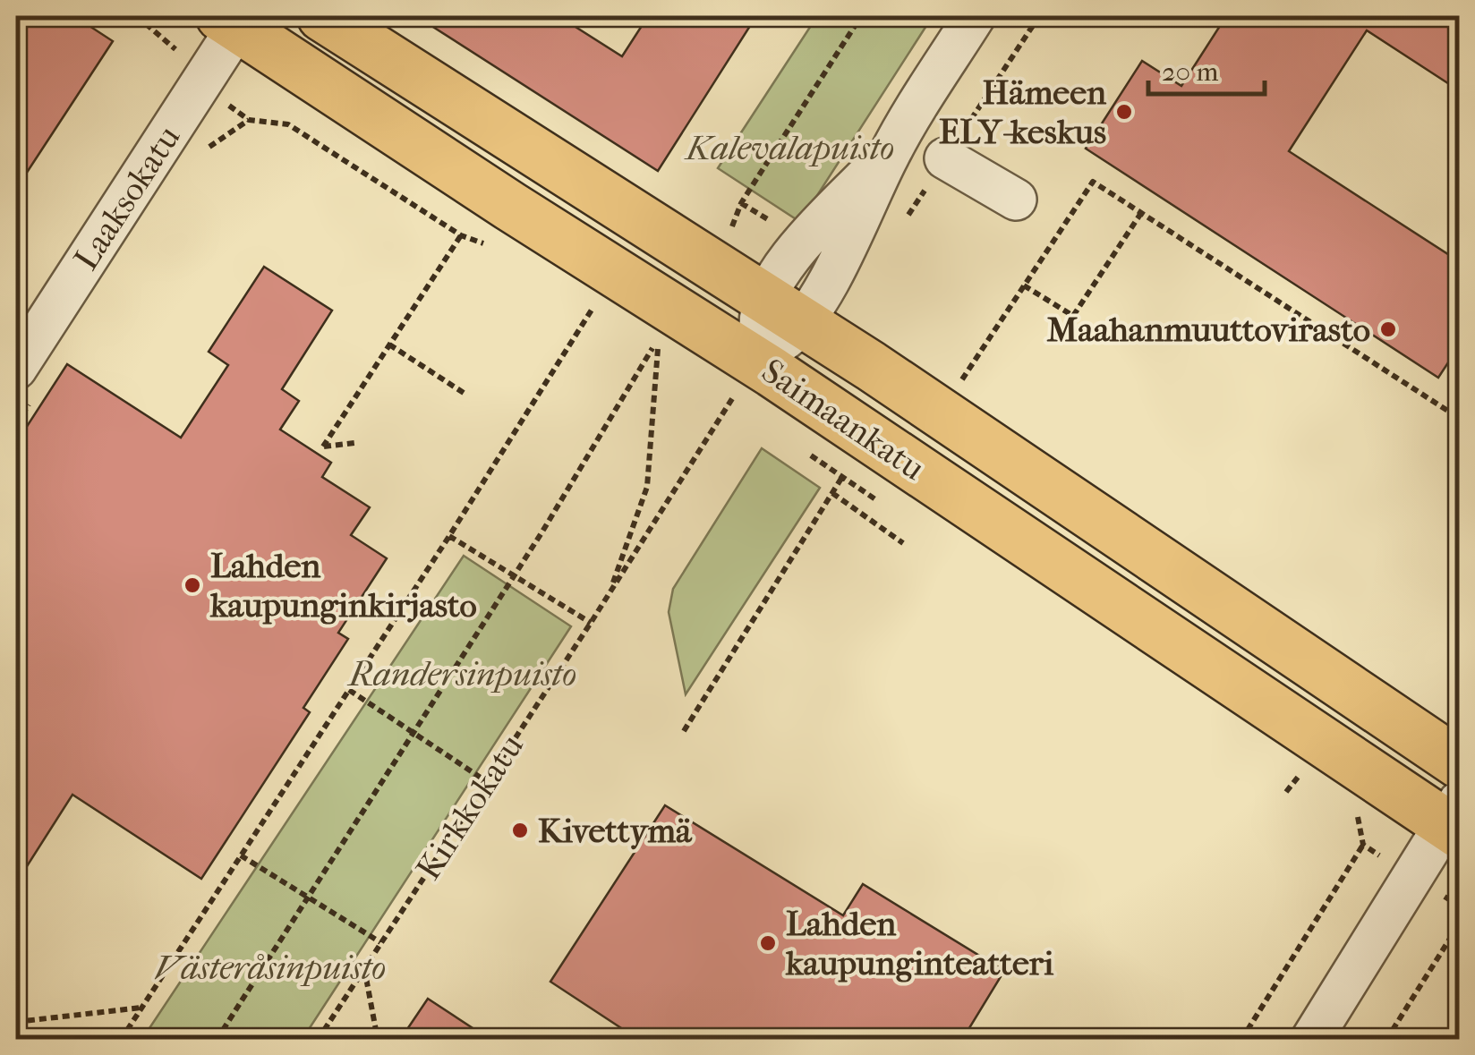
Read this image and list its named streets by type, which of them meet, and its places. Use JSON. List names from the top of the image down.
{
  "streets": {
    "main road": ["Saimaankatu"],
    "street": ["Laaksokatu"],
    "path": ["Kirkkokatu"]
  },
  "crossings": [
    ["Laaksokatu", "Saimaankatu"],
    ["Saimaankatu", "Kirkkokatu"]
  ],
  "parks": ["Kalevalapuisto", "Randersinpuisto", "Västeråsinpuisto"],
  "places": [
    "Hämeen ELY-keskus",
    "Maahanmuuttovirasto",
    "Lahden kaupunginkirjasto",
    "Kivettymä",
    "Lahden kaupunginteatteri"
  ],
  "scale_bar": "20 m"
}
